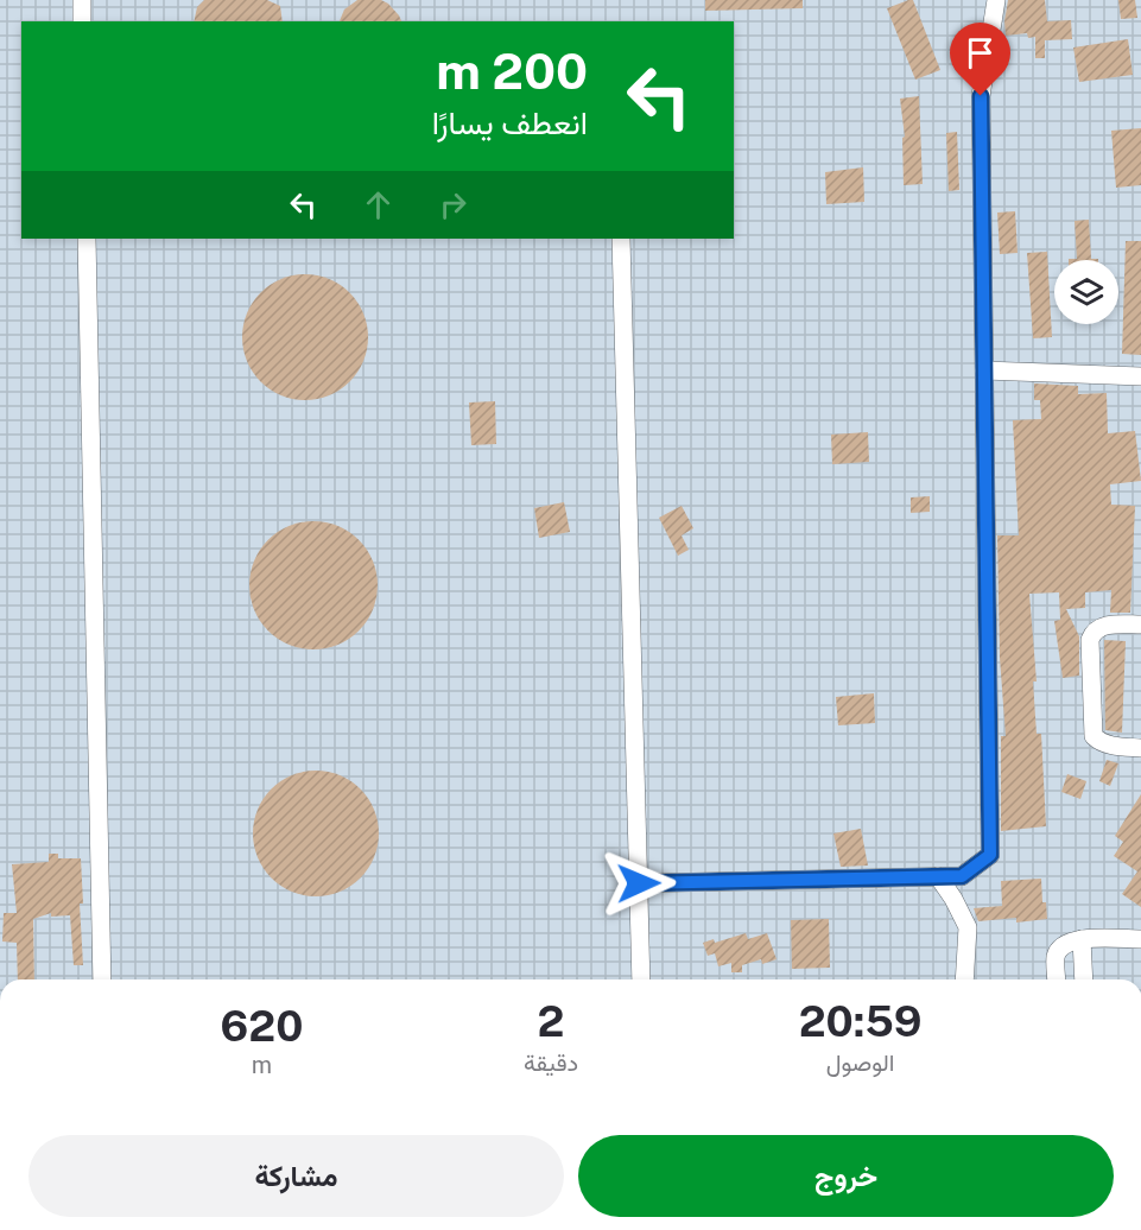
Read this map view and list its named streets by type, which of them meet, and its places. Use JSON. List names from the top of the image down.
{
  "page": {
    "turn": ["200 m", "انعطف يسارًا"],
    "eta": [
      "20:59",
      "الوصول",
      "2",
      "دقيقة",
      "620",
      "m"
    ],
    "buttons": ["خروج", "مشاركة"]
  }
}
